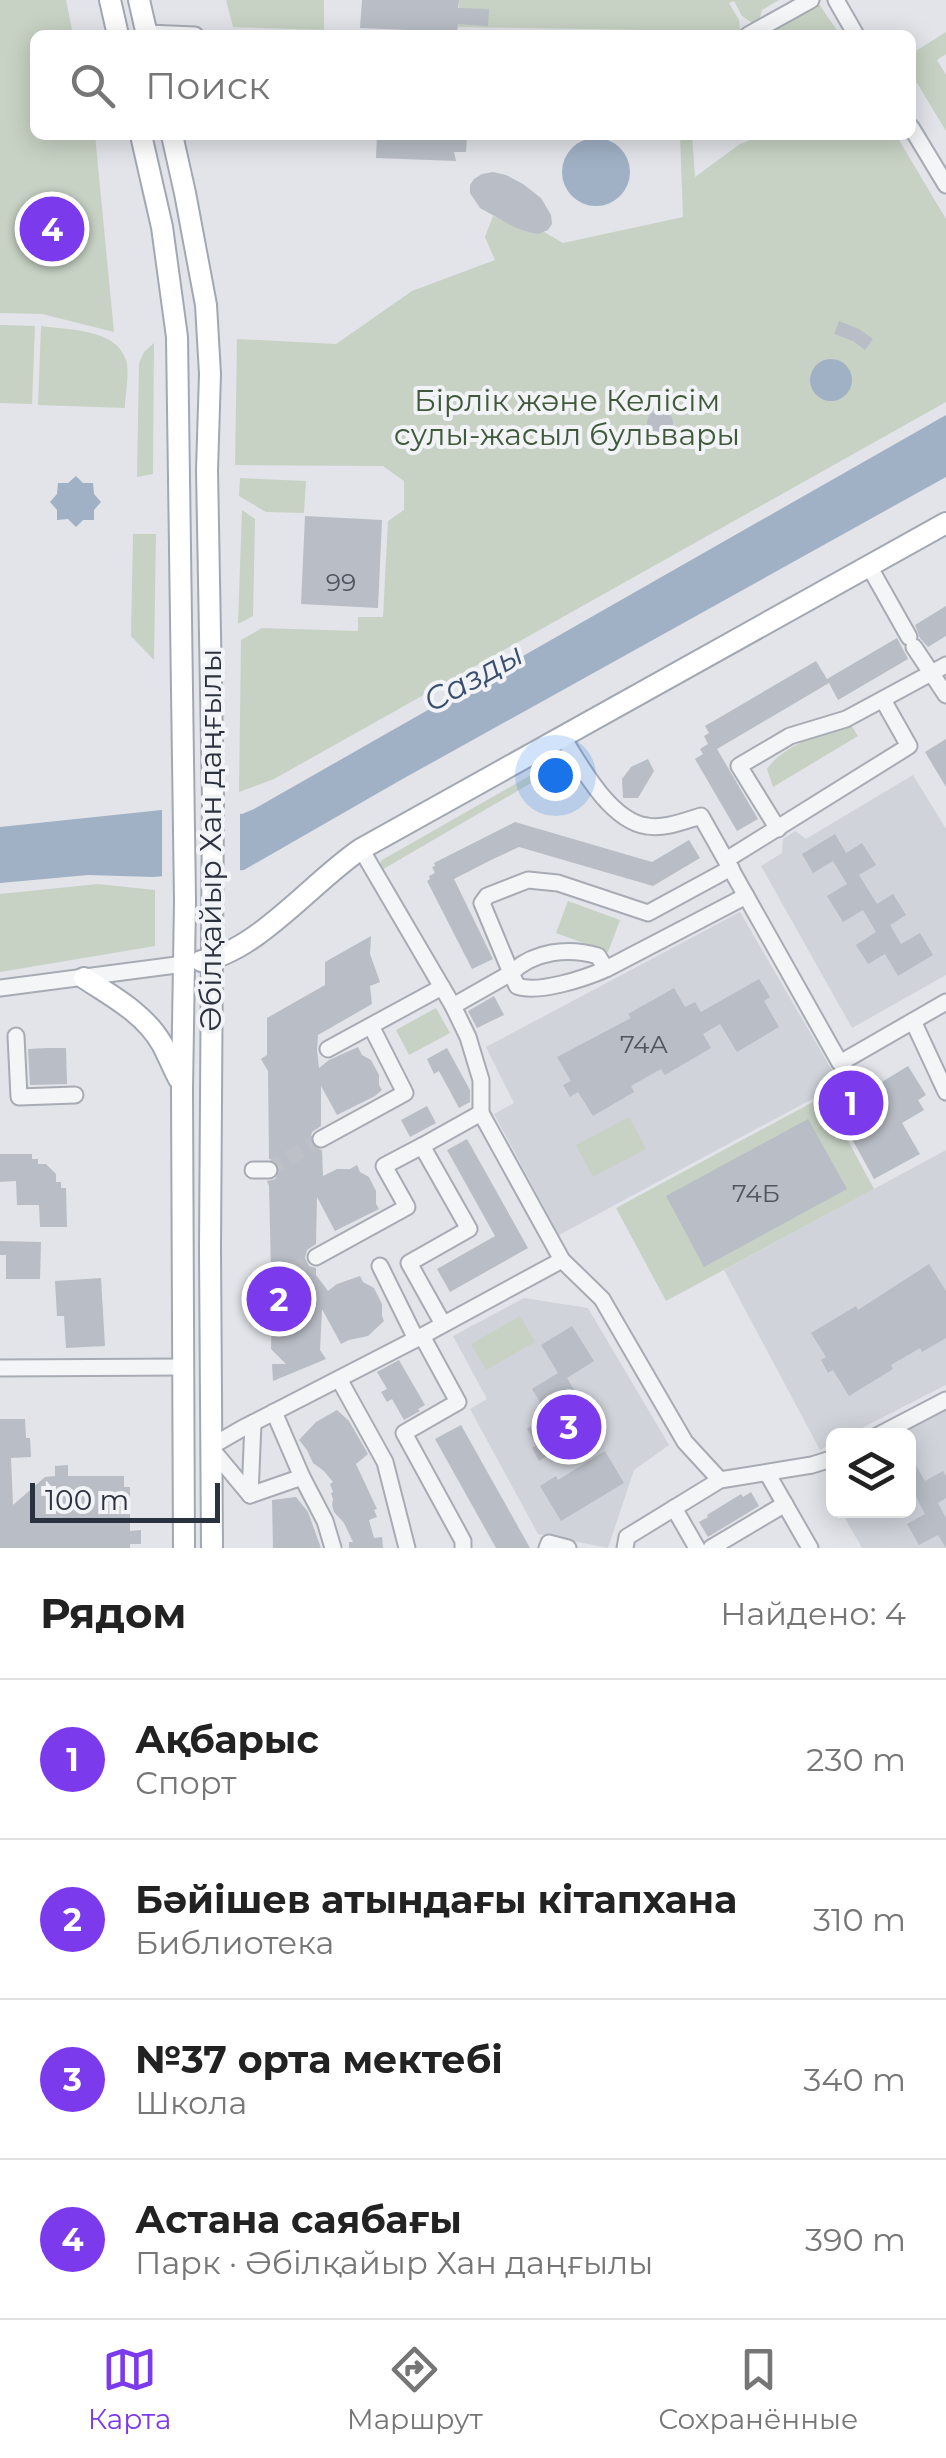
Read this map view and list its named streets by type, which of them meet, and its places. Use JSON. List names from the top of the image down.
{
  "streets": {
    "main road": ["Әбілқайыр Хан даңғылы"]
  },
  "water": ["Сазды"],
  "parks": ["Бірлік және Келісім сулы-жасыл бульвары"],
  "house_numbers": ["99", "74А", "74Б"],
  "scale_bar": "100 m",
  "page": {
    "search": "Поиск",
    "pins": [
      "4",
      "1",
      "2",
      "3"
    ],
    "scale": "100 m",
    "heading": ["Рядом", "Найдено: 4"],
    "list": [
      {
        "mark": "1",
        "name": "Ақбарыс",
        "note": "Спорт",
        "value": "230 m"
      },
      {
        "mark": "2",
        "name": "Бәйішев атындағы кітапхана",
        "note": "Библиотека",
        "value": "310 m"
      },
      {
        "mark": "3",
        "name": "№37 орта мектебі",
        "note": "Школа",
        "value": "340 m"
      },
      {
        "mark": "4",
        "name": "Астана саябағы",
        "note": "Парк · Әбілқайыр Хан даңғылы",
        "value": "390 m"
      }
    ],
    "nav": ["Карта", "Маршрут", "Сохранённые"]
  }
}
